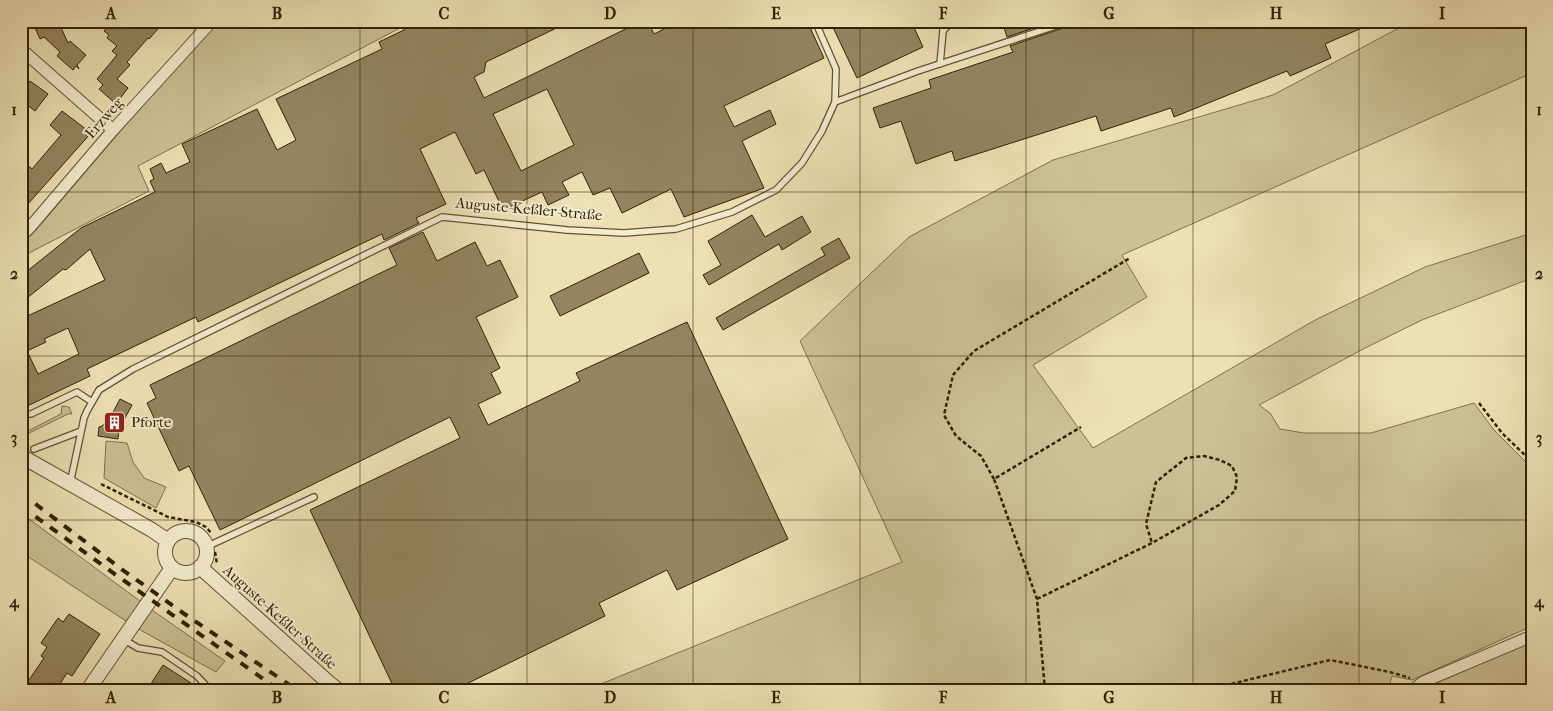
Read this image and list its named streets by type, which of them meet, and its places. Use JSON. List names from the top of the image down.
{
  "streets": {
    "street": ["Erzweg", "Auguste-Keßler-Straße"]
  },
  "places": {
    "building": ["Pforte"]
  },
  "grid": {
    "columns": [
      "A",
      "B",
      "C",
      "D",
      "E",
      "F",
      "G",
      "H",
      "I"
    ],
    "rows": [
      "1",
      "2",
      "3",
      "4"
    ]
  }
}
